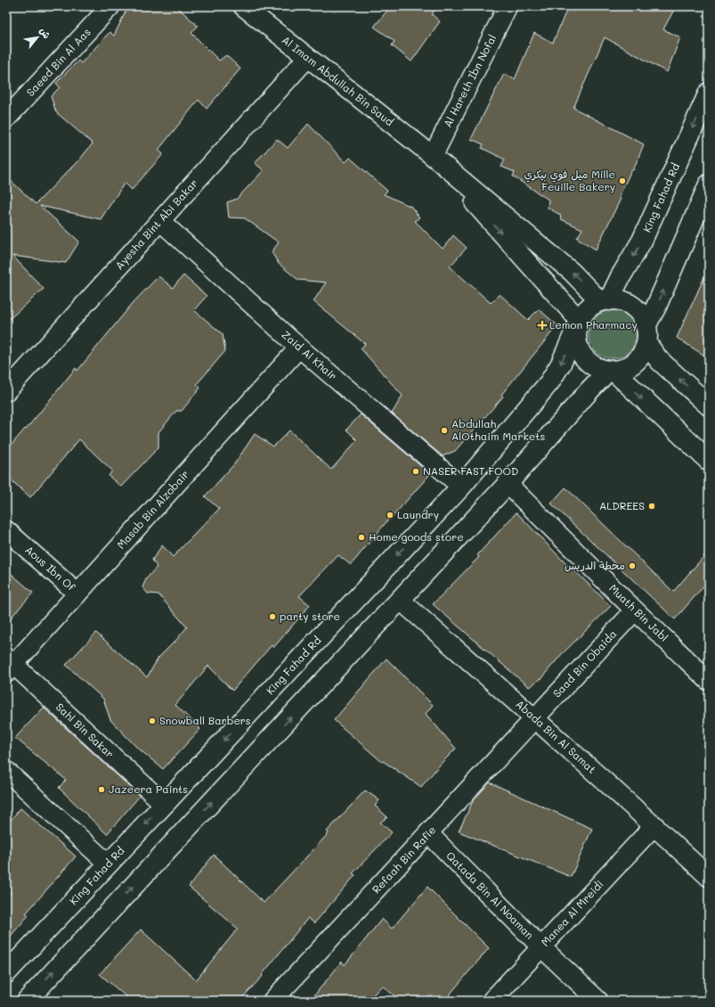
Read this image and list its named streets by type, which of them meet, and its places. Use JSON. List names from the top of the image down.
{
  "streets": {
    "street": [
      "Saeed Bin Al Aas",
      "Al Imam Abdullah Bin Saud",
      "Al Hareth Ibn Nofal",
      "King Fahad Rd",
      "Ayesha Bint Abi Bakar",
      "Zaid Al Khair",
      "Masab Bin Alzobair",
      "Aous Ibn Of",
      "Muath Bin Jabl",
      "Saad Bin Obaida",
      "Sahl Bin Sakar",
      "Abada Bin Al Samat",
      "Refaah Bin Rafie",
      "Qatada Bin Al Noaman",
      "Manea Al Mreidi"
    ]
  },
  "crossings": [
    ["Al Imam Abdullah Bin Saud", "Al Hareth Ibn Nofal"],
    ["Al Imam Abdullah Bin Saud", "King Fahad Rd"],
    ["Al Imam Abdullah Bin Saud", "Ayesha Bint Abi Bakar"],
    ["King Fahad Rd", "Zaid Al Khair"],
    ["King Fahad Rd", "Sahl Bin Sakar"],
    ["Ayesha Bint Abi Bakar", "Zaid Al Khair"],
    ["Zaid Al Khair", "Masab Bin Alzobair"],
    ["Masab Bin Alzobair", "Aous Ibn Of"],
    ["Masab Bin Alzobair", "Sahl Bin Sakar"],
    ["Muath Bin Jabl", "Saad Bin Obaida"],
    ["Saad Bin Obaida", "Abada Bin Al Samat"],
    ["Saad Bin Obaida", "Refaah Bin Rafie"],
    ["Abada Bin Al Samat", "Refaah Bin Rafie"],
    ["Abada Bin Al Samat", "Manea Al Mreidi"],
    ["Refaah Bin Rafie", "Qatada Bin Al Noaman"],
    ["Qatada Bin Al Noaman", "Manea Al Mreidi"]
  ],
  "places": {
    "other": [
      "ميل فوي بيكري Mille Feuille Bakery",
      "Abdullah AlOthaim Markets",
      "NASER FAST FOOD",
      "ALDREES",
      "Laundry",
      "Home goods store",
      "محطة الدريس",
      "party store",
      "Snowball Barbers",
      "Jazeera Paints"
    ],
    "health": ["Lemon Pharmacy"]
  },
  "north": "top right"
}
